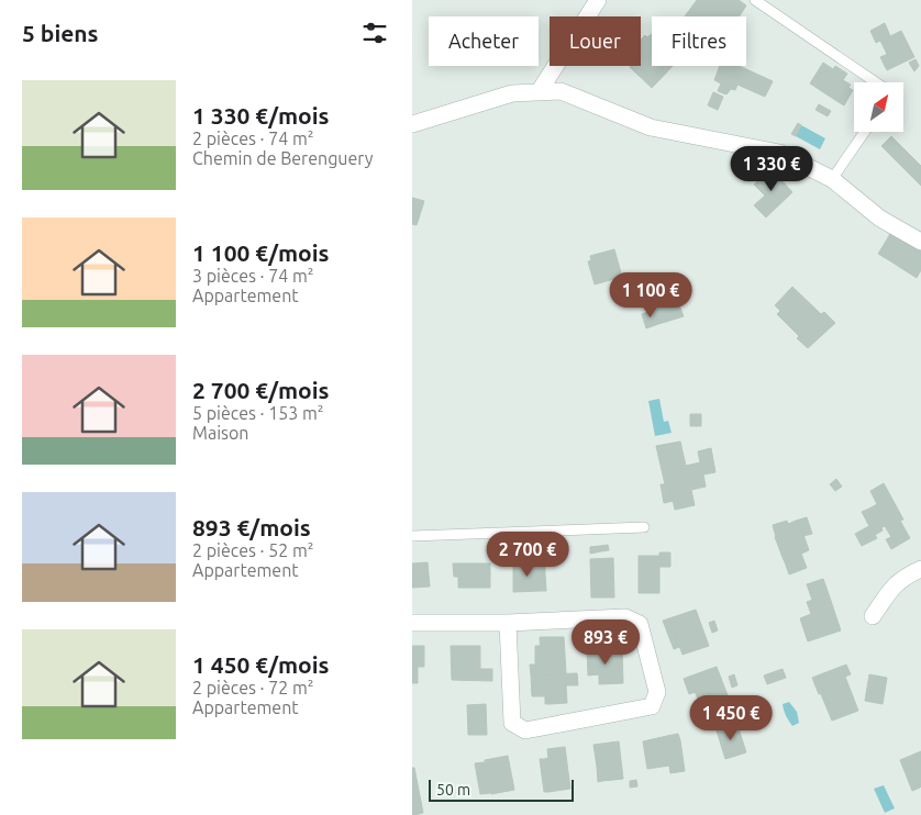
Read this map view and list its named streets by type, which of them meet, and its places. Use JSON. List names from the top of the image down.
{
  "scale_bar": "50 m",
  "north": "top right",
  "page": {
    "heading": "5 biens",
    "chip": ["Acheter", "Louer", "Filtres"],
    "list": [
      {
        "name": "1 330 €/mois",
        "note": "2 pièces · 74 m² · Chemin de Berenguery"
      },
      {
        "name": "1 100 €/mois",
        "note": "3 pièces · 74 m² · Appartement"
      },
      {
        "name": "2 700 €/mois",
        "note": "5 pièces · 153 m² · Maison"
      },
      {
        "name": "893 €/mois",
        "note": "2 pièces · 52 m² · Appartement"
      },
      {
        "name": "1 450 €/mois",
        "note": "2 pièces · 72 m² · Appartement"
      }
    ],
    "price": [
      "1 330 €",
      "1 100 €",
      "2 700 €",
      "893 €",
      "1 450 €"
    ],
    "scale": "50 m"
  }
}
